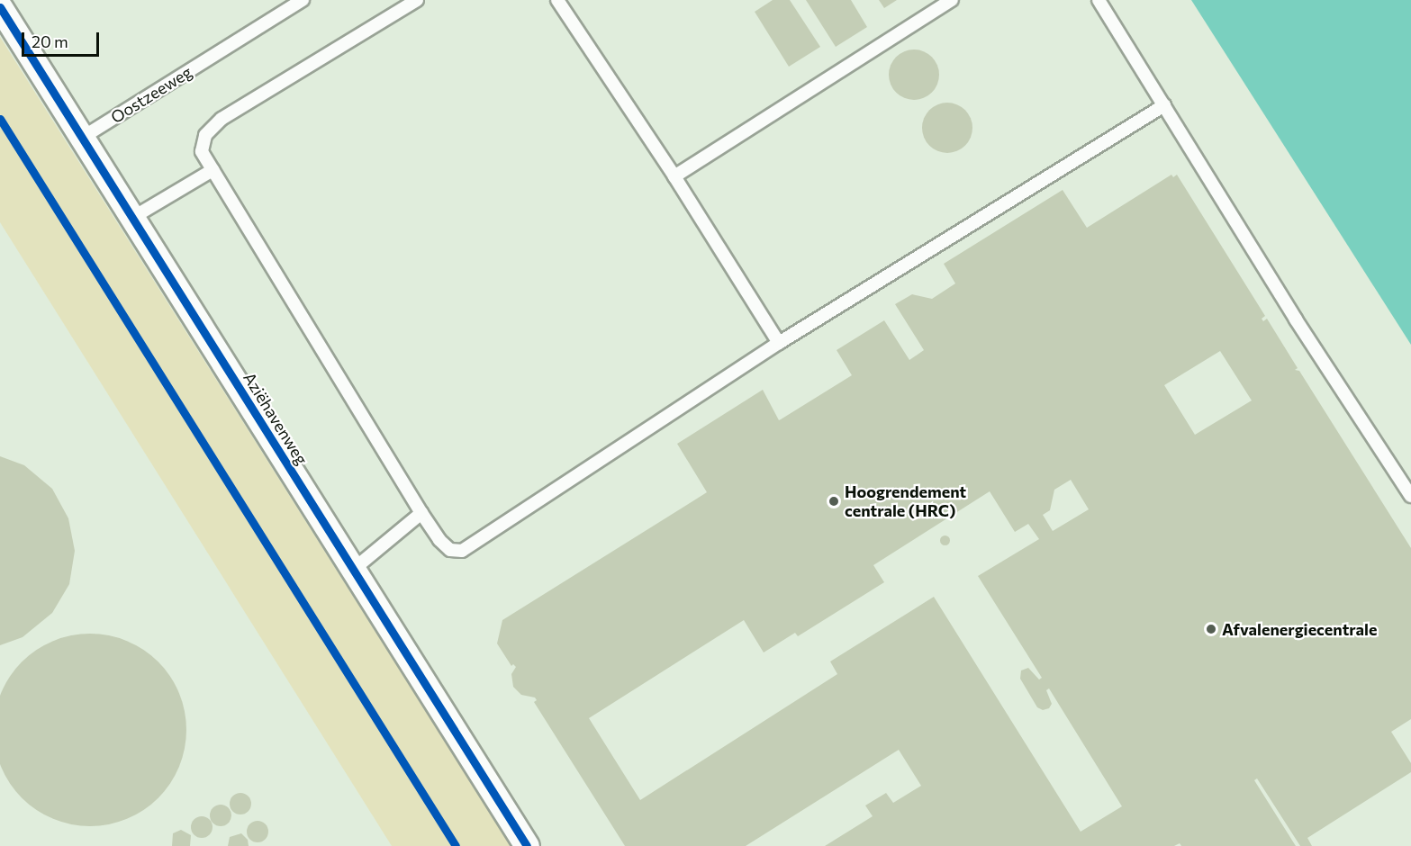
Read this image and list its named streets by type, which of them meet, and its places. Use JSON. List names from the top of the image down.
{
  "streets": {
    "street": ["Aziëhavenweg"],
    "lane": ["Oostzeeweg"]
  },
  "crossings": [
    ["Oostzeeweg", "Aziëhavenweg"]
  ],
  "places": ["Hoogrendement centrale (HRC)", "Afvalenergiecentrale"],
  "scale_bar": "20 m"
}
